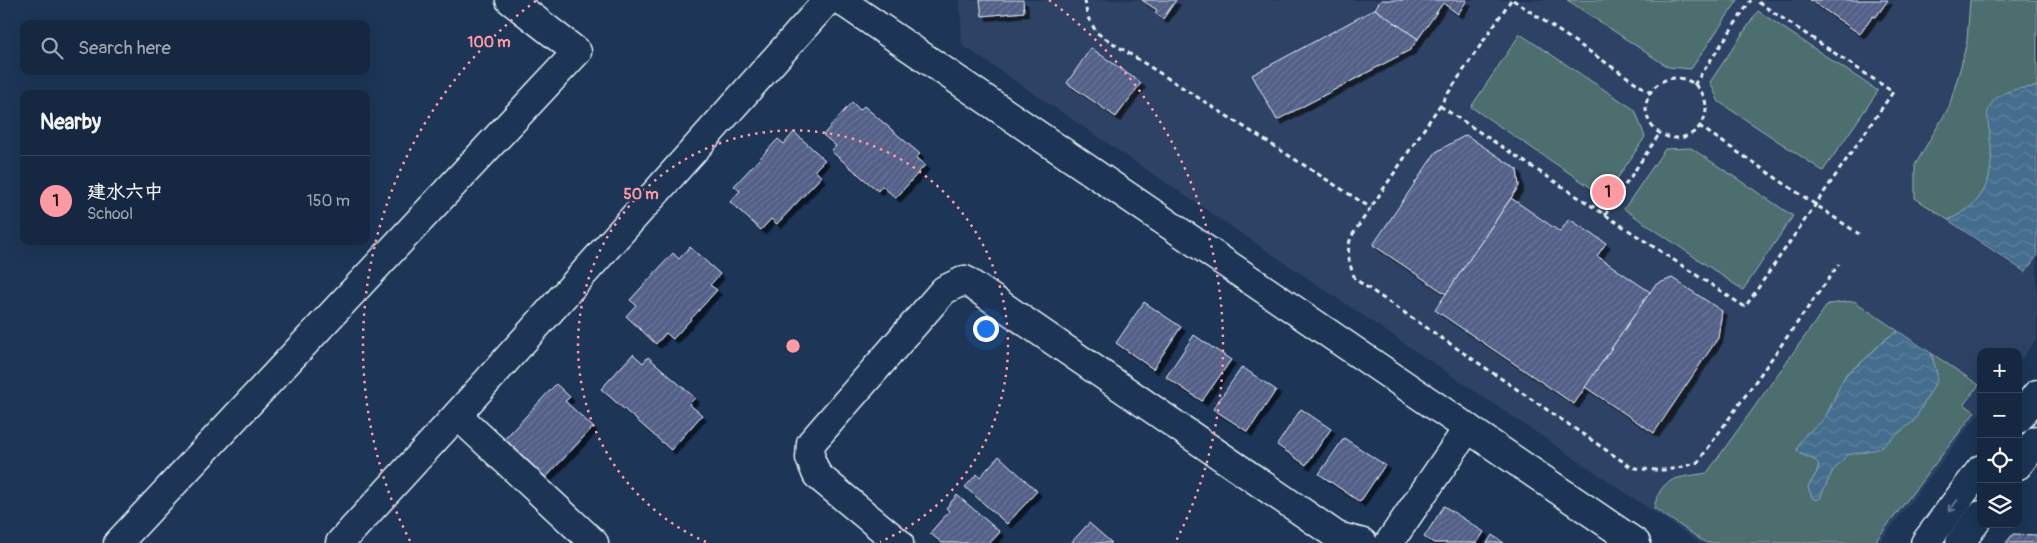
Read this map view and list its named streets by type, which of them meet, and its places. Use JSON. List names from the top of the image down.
{
  "page": {
    "search": "Search here",
    "heading": "Nearby",
    "list": [
      {
        "mark": "1",
        "name": "建水六中",
        "note": "School",
        "value": "150 m"
      }
    ],
    "pins": "1",
    "map_buttons": ["+", "−"]
  },
  "rings": ["100 m", "50 m"]
}
